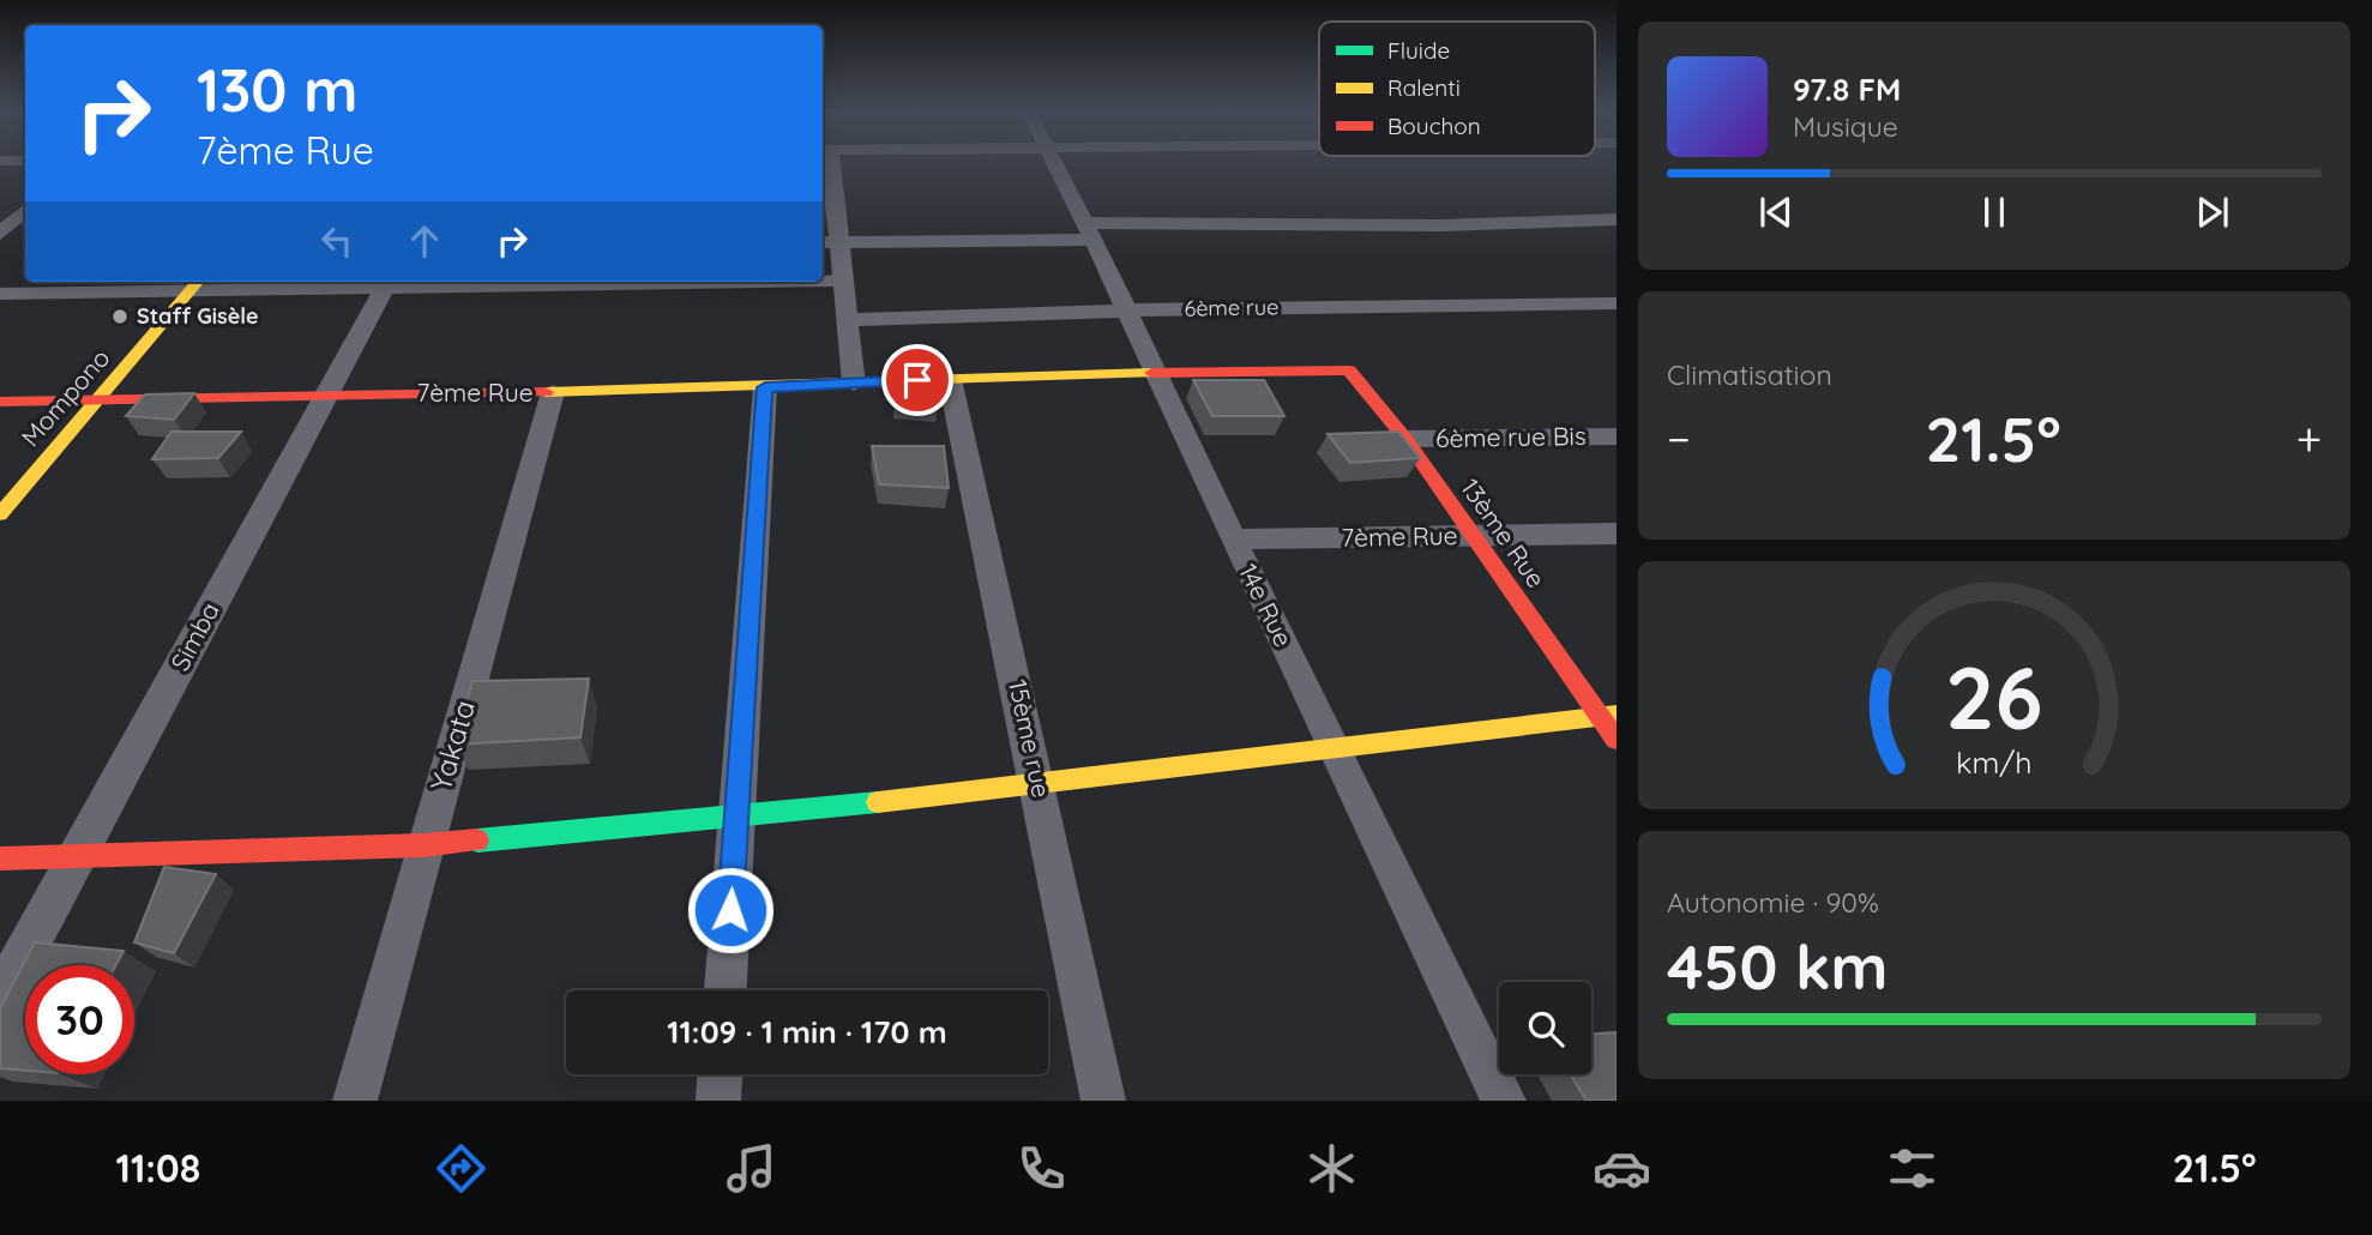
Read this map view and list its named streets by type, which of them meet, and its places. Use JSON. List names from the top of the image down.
{
  "streets": {
    "street": [
      "6ème rue",
      "7ème Rue",
      "Mompono",
      "6ème rue Bis",
      "13ème Rue",
      "14e Rue",
      "Simba",
      "15ème rue",
      "Yakata"
    ]
  },
  "crossings": [
    ["6ème rue", "14e Rue"],
    ["7ème Rue", "Mompono"],
    ["7ème Rue", "13ème Rue"],
    ["7ème Rue", "14e Rue"],
    ["7ème Rue", "Simba"],
    ["7ème Rue", "15ème rue"],
    ["7ème Rue", "Yakata"],
    ["6ème rue Bis", "13ème Rue"]
  ],
  "places": ["Staff Gisèle"],
  "legend": ["Fluide", "Ralenti", "Bouchon"],
  "page": {
    "turn": ["130 m", "7ème Rue"],
    "song": ["97.8 FM", "Musique"],
    "tile": [
      "Climatisation",
      ["Autonomie · 90%", "450 km"]
    ],
    "heat": ["−", "21.5°", "+"],
    "limit": "30",
    "trip": "11:09 · 1 min · 170 m",
    "tabs": ["11:08", "21.5°"],
    "gauge": ["26", "km/h"]
  }
}
